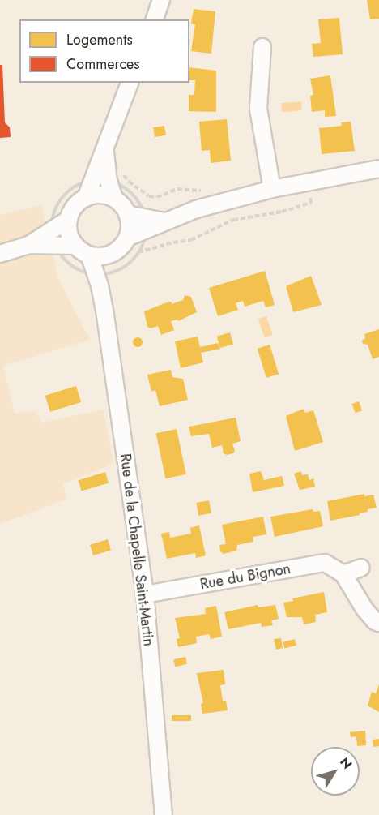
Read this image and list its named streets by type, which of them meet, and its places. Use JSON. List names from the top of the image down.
{
  "streets": {
    "street": ["Rue de la Chapelle Saint-Martin", "Rue du Bignon"]
  },
  "crossings": [
    ["Rue de la Chapelle Saint-Martin", "Rue du Bignon"]
  ],
  "legend": ["Logements", "Commerces"],
  "north": "top right"
}
